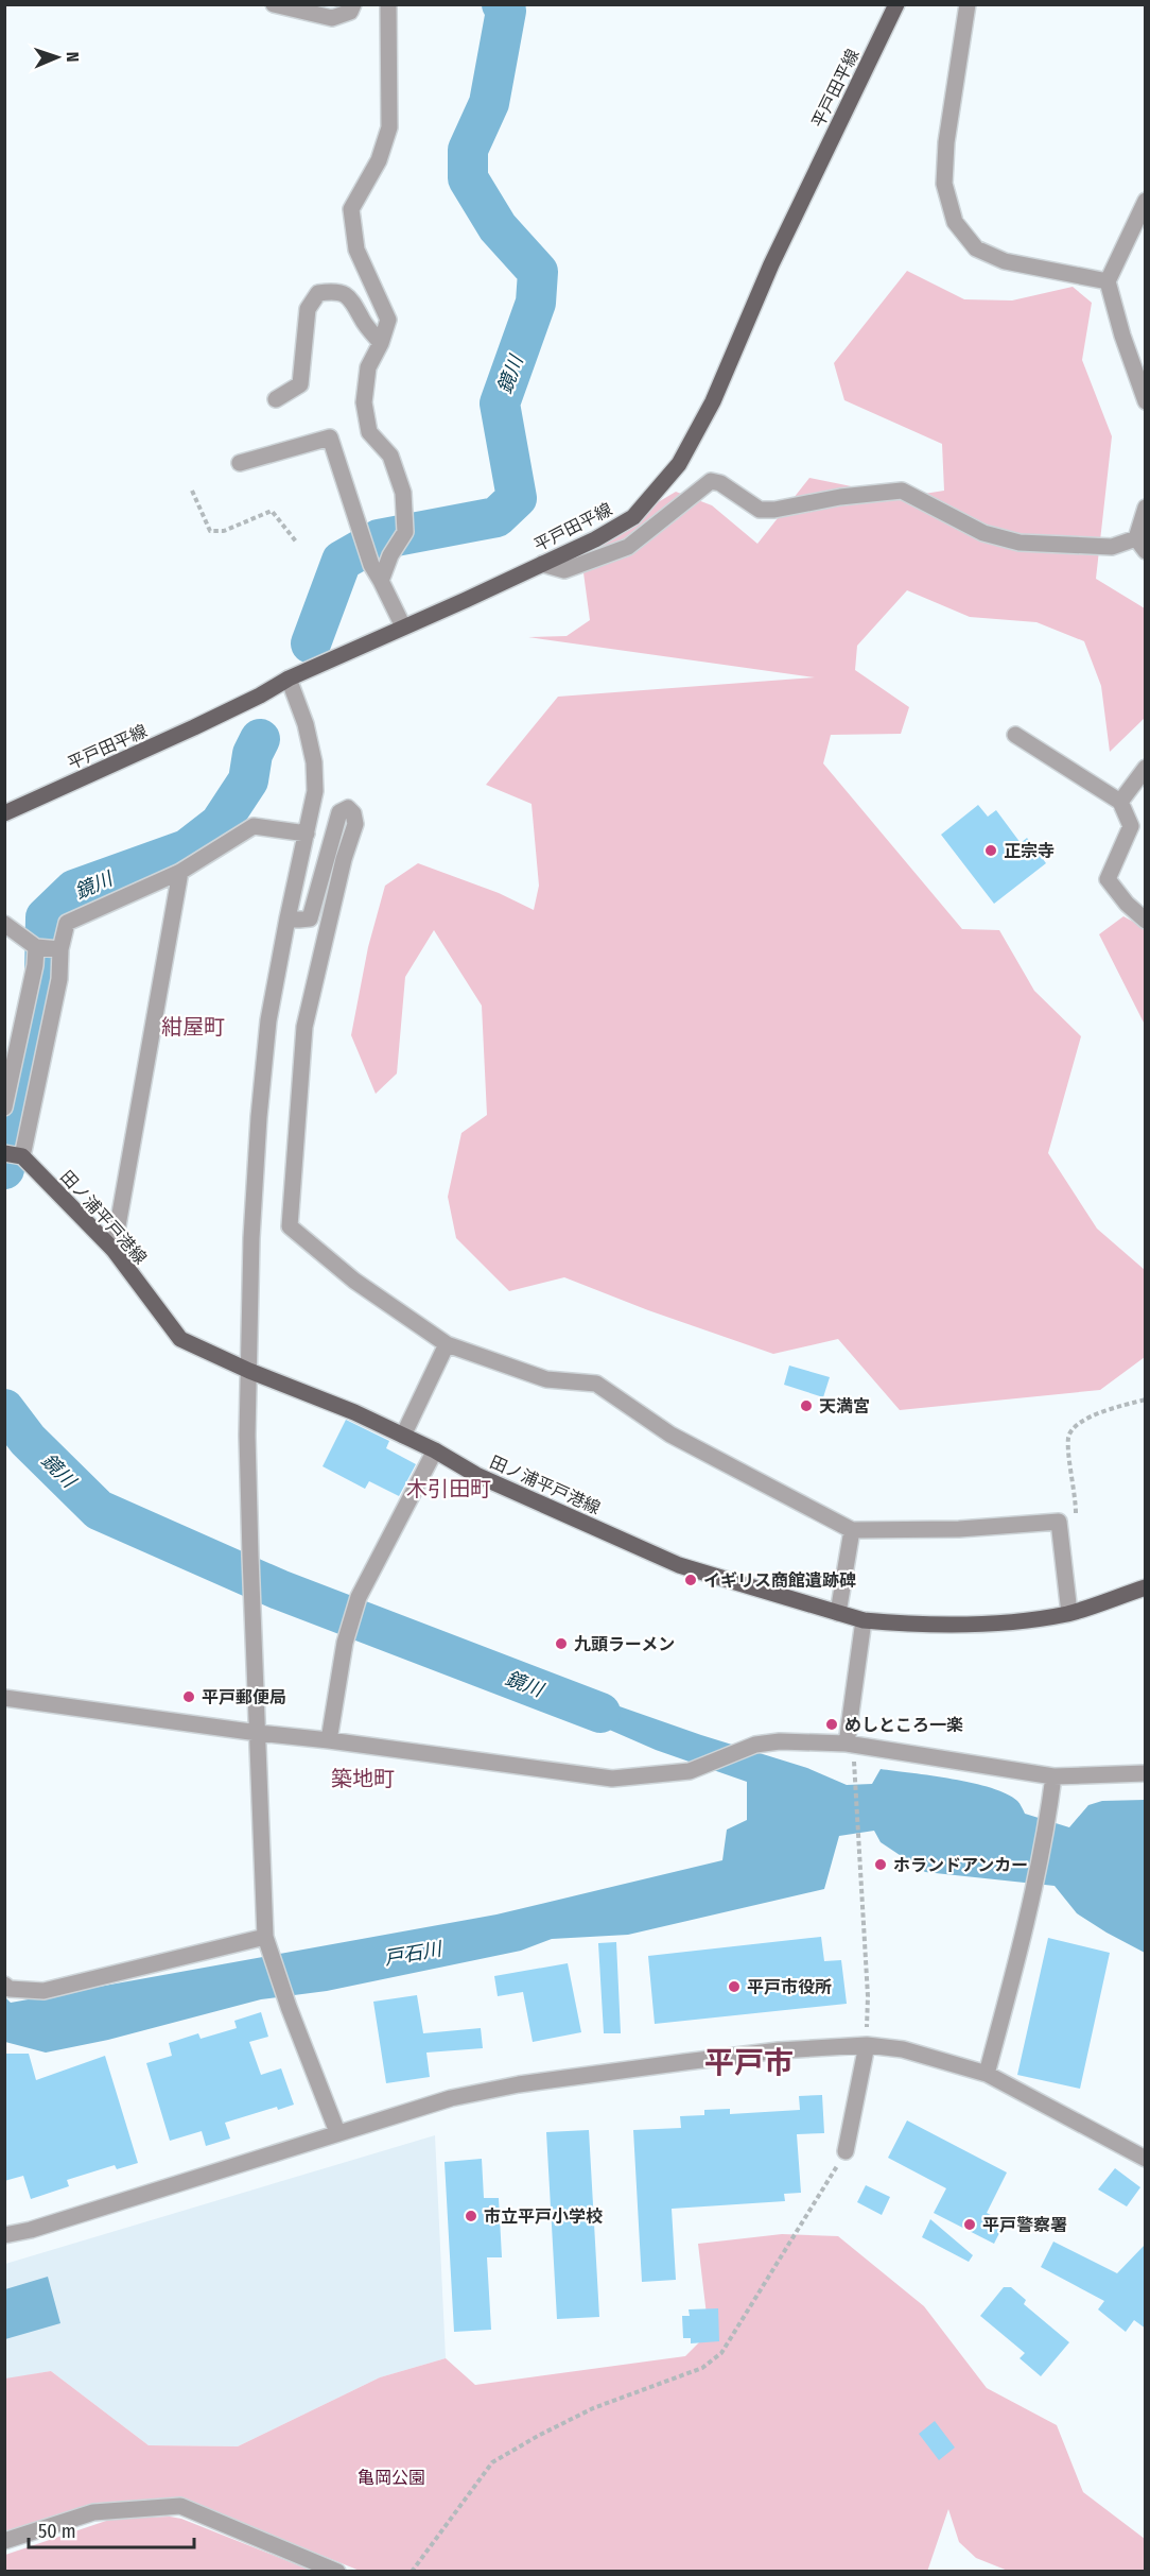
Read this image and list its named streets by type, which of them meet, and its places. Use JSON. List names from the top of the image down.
{
  "streets": {
    "main road": ["平戸田平線", "田ノ浦平戸港線"]
  },
  "districts": [
    "紺屋町",
    "木引田町",
    "築地町",
    "平戸市"
  ],
  "water": ["鏡川", "戸石川"],
  "parks": ["亀岡公園"],
  "places": [
    "正宗寺",
    "天満宮",
    "イギリス商館遺跡碑",
    "九頭ラーメン",
    "平戸郵便局",
    "めしところ一楽",
    "ホランドアンカー",
    "平戸市役所",
    "市立平戸小学校",
    "平戸警察署"
  ],
  "scale_bar": "50 m",
  "north": "right"
}
